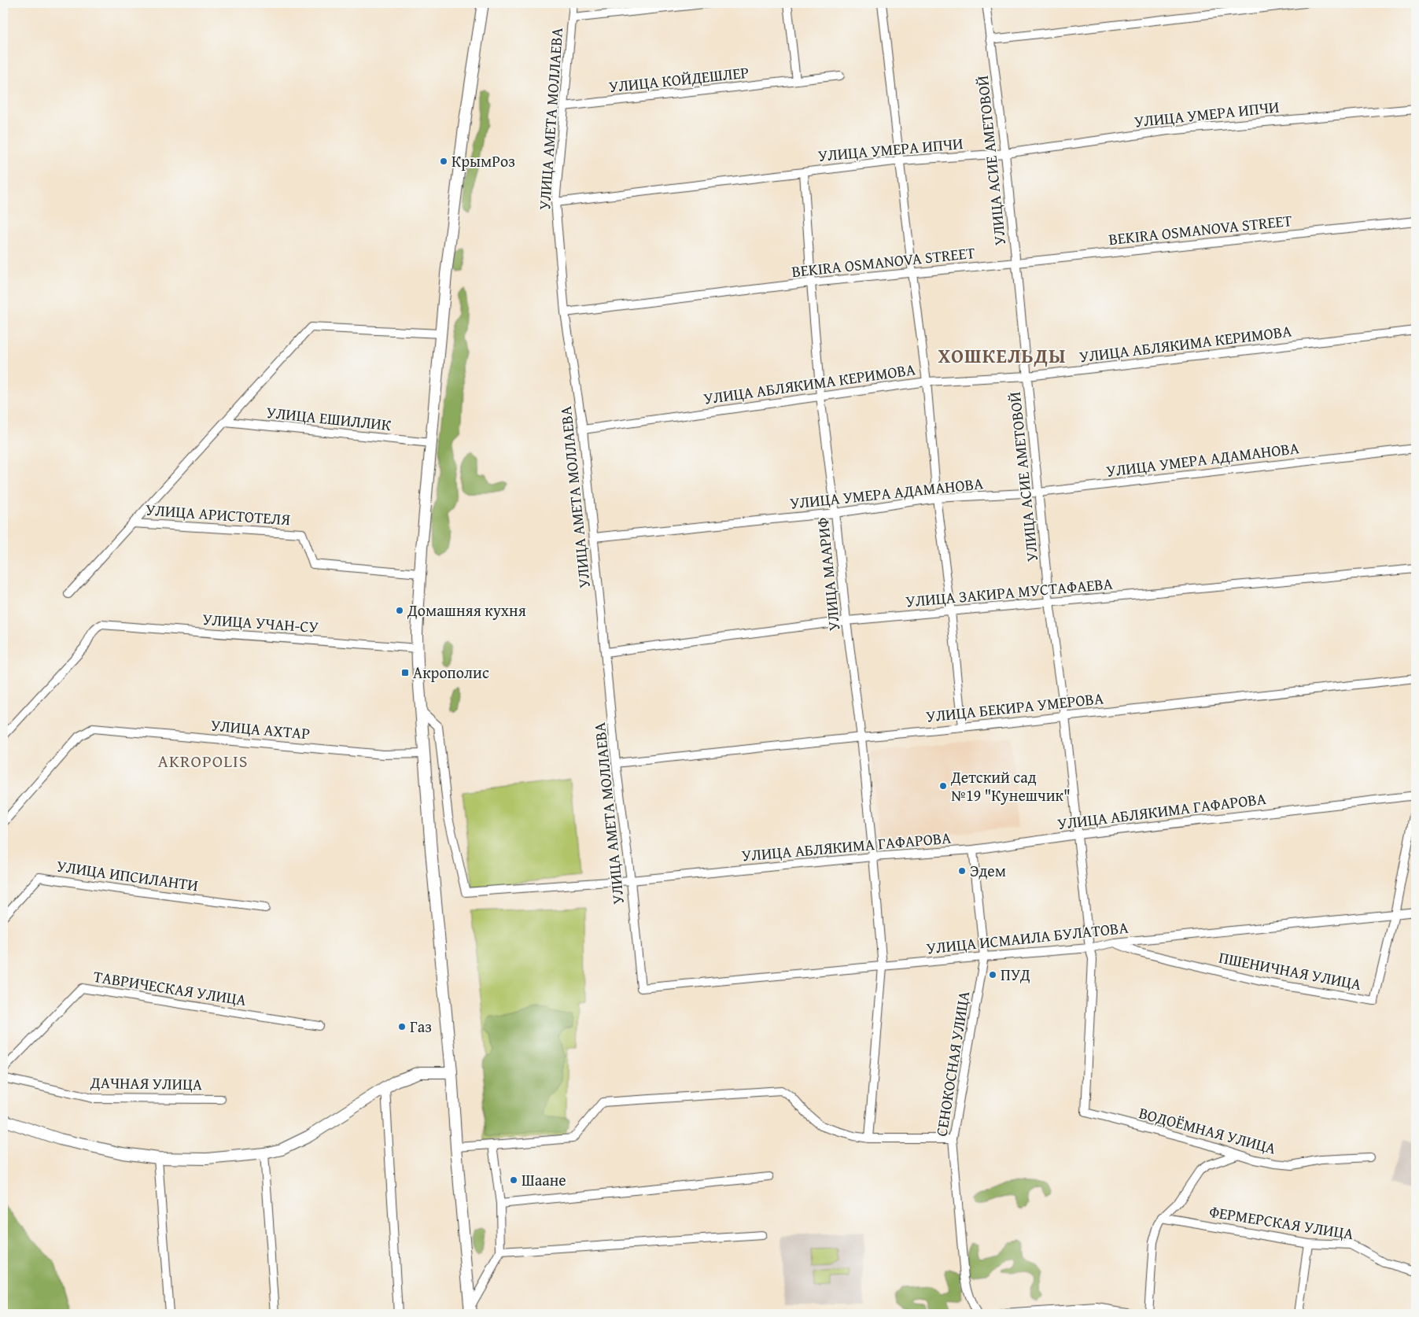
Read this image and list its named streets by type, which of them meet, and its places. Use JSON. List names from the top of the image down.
{
  "streets": {
    "street": [
      "УЛИЦА КОЙДЕШЛЕР",
      "УЛИЦА УМЕРА ИПЧИ",
      "УЛИЦА АМЕТА МОЛЛАЕВА",
      "УЛИЦА АСИЕ АМЕТОВОЙ",
      "BEKIRA OSMANOVA STREET",
      "УЛИЦА АБЛЯКИМА КЕРИМОВА",
      "УЛИЦА ЕШИЛЛИК",
      "УЛИЦА УМЕРА АДАМАНОВА",
      "УЛИЦА АРИСТОТЕЛЯ",
      "УЛИЦА МААРИФ",
      "УЛИЦА ЗАКИРА МУСТАФАЕВА",
      "УЛИЦА УЧАН-СУ",
      "УЛИЦА БЕКИРА УМЕРОВА",
      "УЛИЦА АХТАР",
      "УЛИЦА АБЛЯКИМА ГАФАРОВА",
      "УЛИЦА ИПСИЛАНТИ",
      "УЛИЦА ИСМАИЛА БУЛАТОВА",
      "ПШЕНИЧНАЯ УЛИЦА",
      "ТАВРИЧЕСКАЯ УЛИЦА",
      "СЕНОКОСНАЯ УЛИЦА",
      "ДАЧНАЯ УЛИЦА",
      "ВОДОЁМНАЯ УЛИЦА",
      "ФЕРМЕРСКАЯ УЛИЦА"
    ]
  },
  "crossings": [
    ["УЛИЦА КОЙДЕШЛЕР", "УЛИЦА АМЕТА МОЛЛАЕВА"],
    ["УЛИЦА УМЕРА ИПЧИ", "УЛИЦА АМЕТА МОЛЛАЕВА"],
    ["УЛИЦА УМЕРА ИПЧИ", "УЛИЦА АСИЕ АМЕТОВОЙ"],
    ["УЛИЦА УМЕРА ИПЧИ", "УЛИЦА МААРИФ"],
    ["УЛИЦА АМЕТА МОЛЛАЕВА", "BEKIRA OSMANOVA STREET"],
    ["УЛИЦА АМЕТА МОЛЛАЕВА", "УЛИЦА АБЛЯКИМА КЕРИМОВА"],
    ["УЛИЦА АМЕТА МОЛЛАЕВА", "УЛИЦА УМЕРА АДАМАНОВА"],
    ["УЛИЦА АМЕТА МОЛЛАЕВА", "УЛИЦА ЗАКИРА МУСТАФАЕВА"],
    ["УЛИЦА АМЕТА МОЛЛАЕВА", "УЛИЦА БЕКИРА УМЕРОВА"],
    ["УЛИЦА АМЕТА МОЛЛАЕВА", "УЛИЦА АБЛЯКИМА ГАФАРОВА"],
    ["УЛИЦА АМЕТА МОЛЛАЕВА", "УЛИЦА ИСМАИЛА БУЛАТОВА"],
    ["УЛИЦА АСИЕ АМЕТОВОЙ", "BEKIRA OSMANOVA STREET"],
    ["УЛИЦА АСИЕ АМЕТОВОЙ", "УЛИЦА АБЛЯКИМА КЕРИМОВА"],
    ["УЛИЦА АСИЕ АМЕТОВОЙ", "УЛИЦА УМЕРА АДАМАНОВА"],
    ["УЛИЦА АСИЕ АМЕТОВОЙ", "УЛИЦА ЗАКИРА МУСТАФАЕВА"],
    ["УЛИЦА АСИЕ АМЕТОВОЙ", "УЛИЦА БЕКИРА УМЕРОВА"],
    ["УЛИЦА АСИЕ АМЕТОВОЙ", "УЛИЦА АБЛЯКИМА ГАФАРОВА"],
    ["УЛИЦА АСИЕ АМЕТОВОЙ", "УЛИЦА ИСМАИЛА БУЛАТОВА"],
    ["УЛИЦА АСИЕ АМЕТОВОЙ", "ВОДОЁМНАЯ УЛИЦА"],
    ["BEKIRA OSMANOVA STREET", "УЛИЦА МААРИФ"],
    ["УЛИЦА АБЛЯКИМА КЕРИМОВА", "УЛИЦА МААРИФ"],
    ["УЛИЦА УМЕРА АДАМАНОВА", "УЛИЦА МААРИФ"],
    ["УЛИЦА МААРИФ", "УЛИЦА ЗАКИРА МУСТАФАЕВА"],
    ["УЛИЦА МААРИФ", "УЛИЦА БЕКИРА УМЕРОВА"],
    ["УЛИЦА МААРИФ", "УЛИЦА АБЛЯКИМА ГАФАРОВА"],
    ["УЛИЦА МААРИФ", "УЛИЦА ИСМАИЛА БУЛАТОВА"],
    ["УЛИЦА АБЛЯКИМА ГАФАРОВА", "СЕНОКОСНАЯ УЛИЦА"],
    ["УЛИЦА ИСМАИЛА БУЛАТОВА", "ПШЕНИЧНАЯ УЛИЦА"],
    ["УЛИЦА ИСМАИЛА БУЛАТОВА", "СЕНОКОСНАЯ УЛИЦА"],
    ["УЛИЦА ИСМАИЛА БУЛАТОВА", "ВОДОЁМНАЯ УЛИЦА"]
  ],
  "districts": ["ХОШКЕЛЬДЫ", "AKROPOLIS"],
  "places": {
    "other": [
      "КрымРоз",
      "Домашняя кухня",
      "Детский сад №19 \"Кунешчик\"",
      "Эдем",
      "ПУД",
      "Газ",
      "Шаане"
    ],
    "transit": ["Акрополис"]
  }
}
